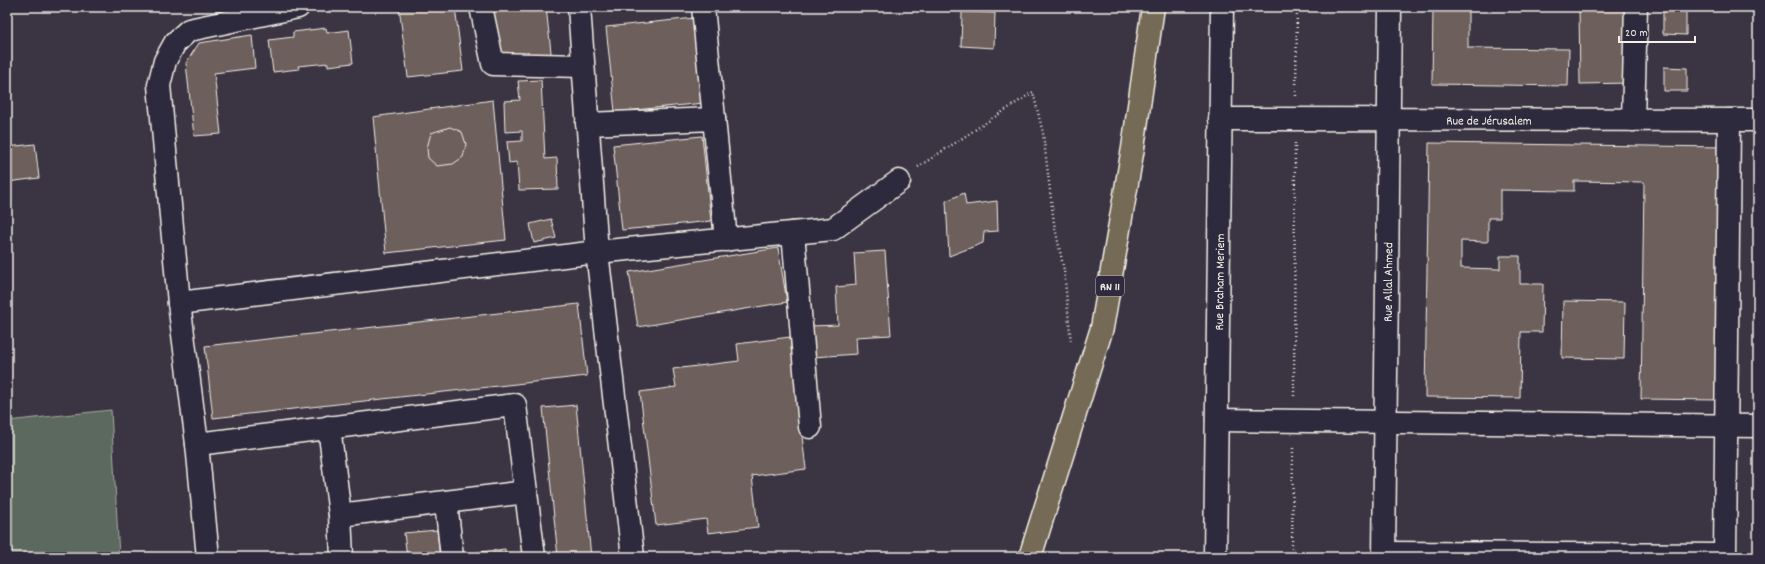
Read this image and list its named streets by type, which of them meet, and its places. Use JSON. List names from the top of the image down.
{
  "streets": {
    "main road": ["RN 11"],
    "street": ["Rue de Jérusalem", "Rue Braham Meriem", "Rue Allal Ahmed"]
  },
  "crossings": [
    ["Rue de Jérusalem", "Rue Braham Meriem"],
    ["Rue de Jérusalem", "Rue Allal Ahmed"]
  ],
  "scale_bar": "20 m"
}
